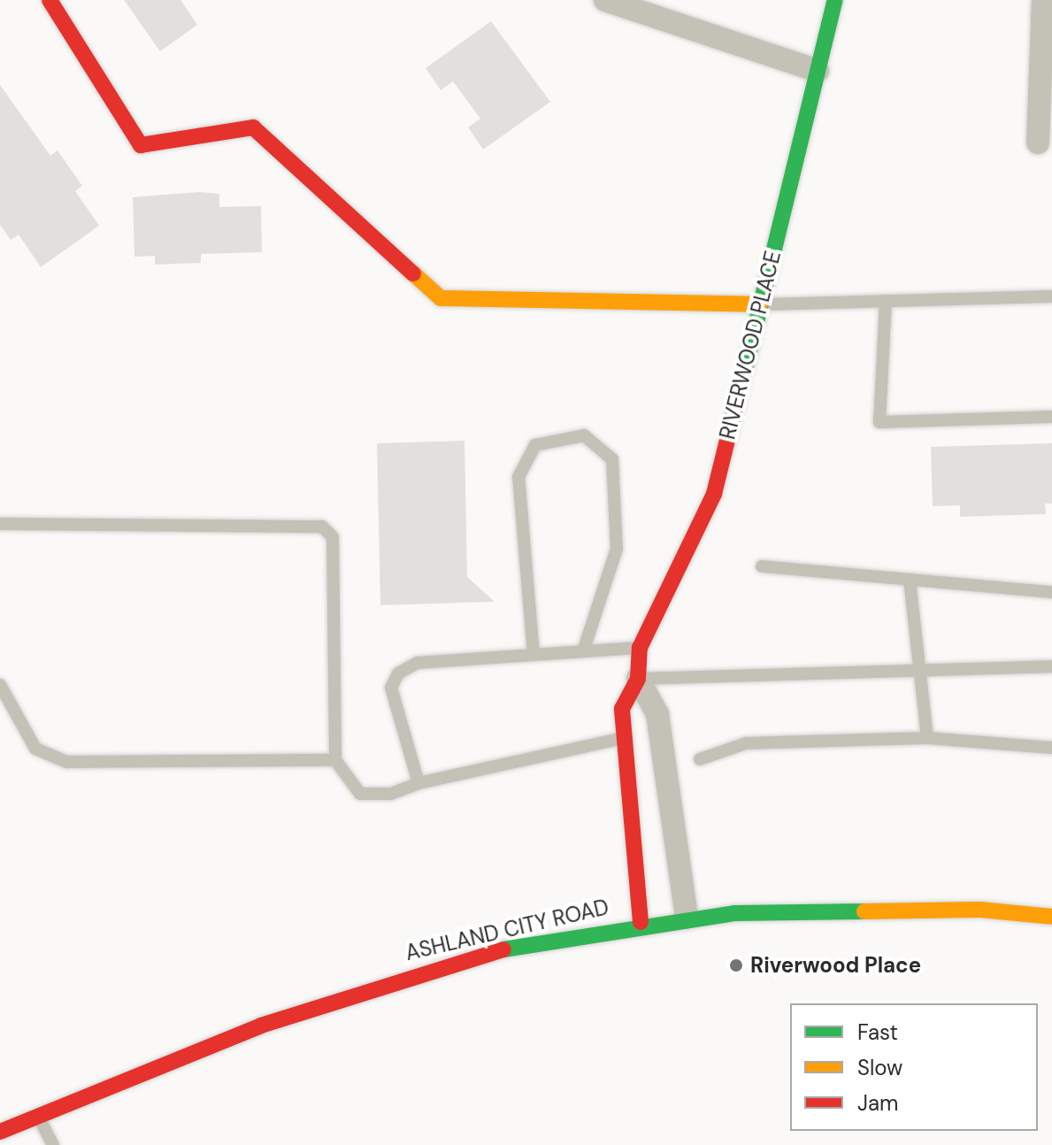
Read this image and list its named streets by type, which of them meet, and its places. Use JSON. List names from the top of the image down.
{
  "streets": {
    "main road": ["RIVERWOOD PLACE", "ASHLAND CITY ROAD"]
  },
  "crossings": [
    ["RIVERWOOD PLACE", "ASHLAND CITY ROAD"]
  ],
  "places": ["Riverwood Place"],
  "legend": ["Fast", "Slow", "Jam"]
}
